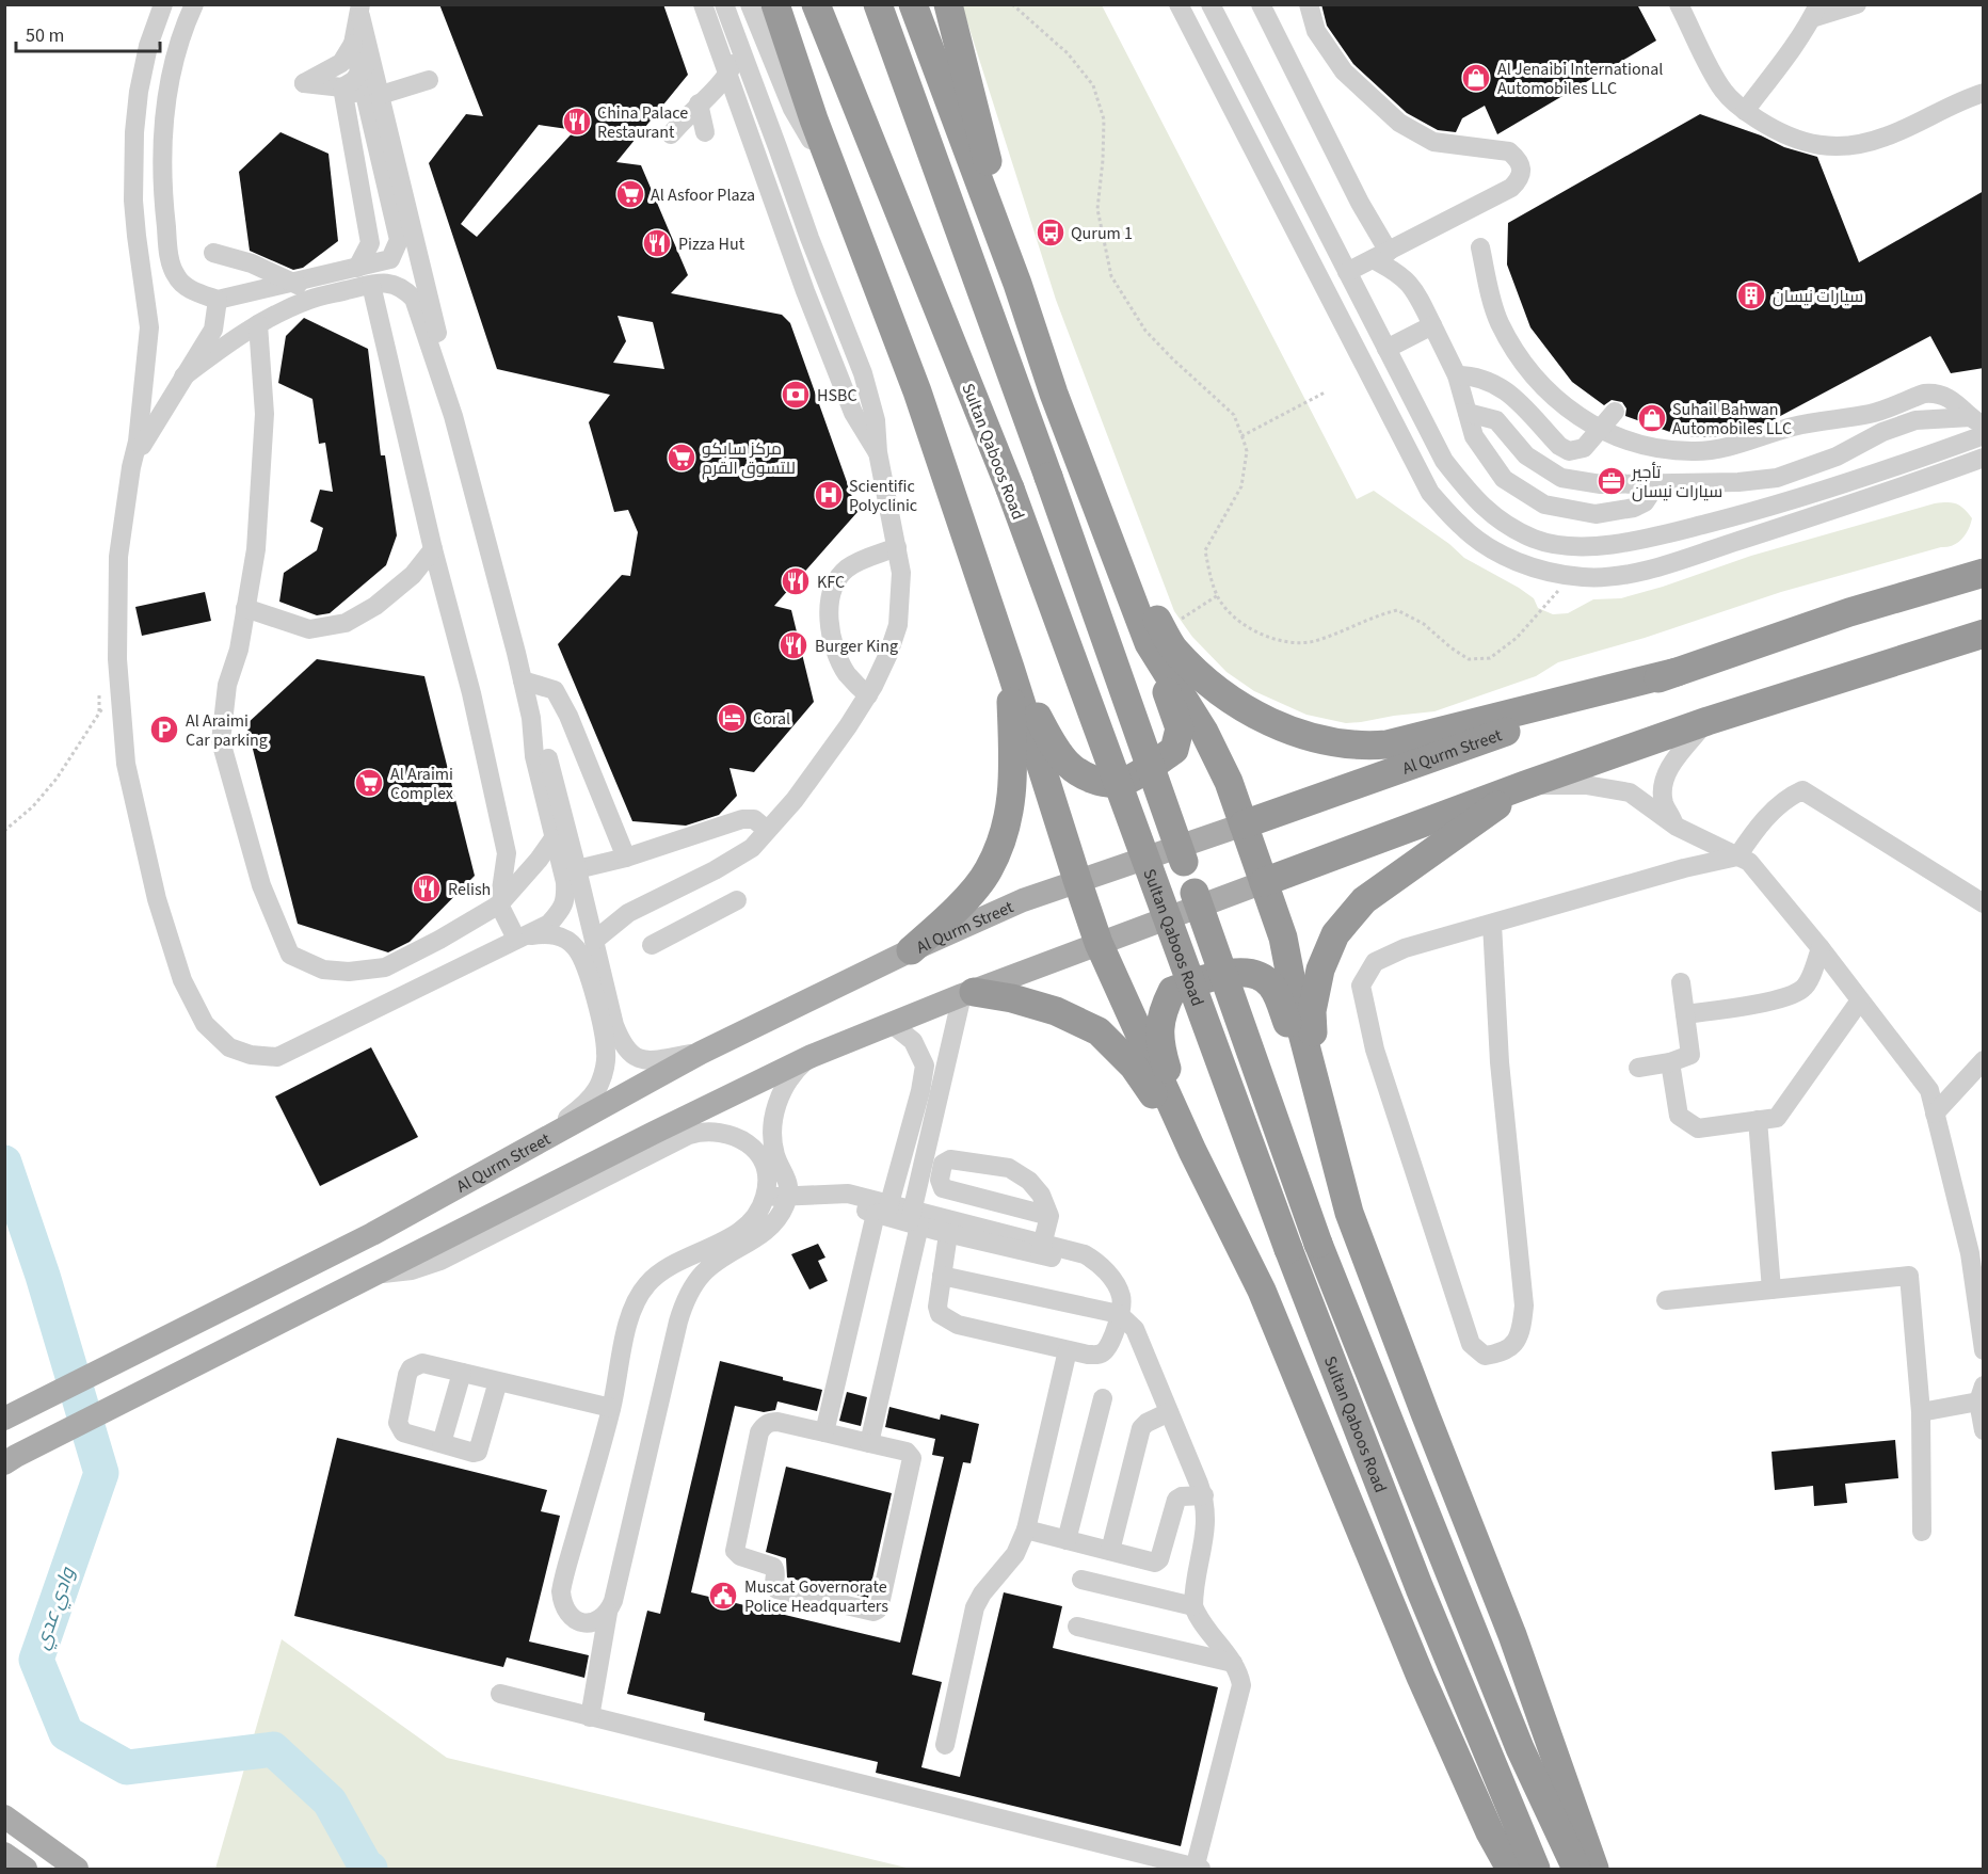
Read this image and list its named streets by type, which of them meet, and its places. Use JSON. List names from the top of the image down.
{
  "streets": {
    "highway": ["Sultan Qaboos Road", "Al Qurm Street"]
  },
  "water": ["وادي عدي"],
  "places": {
    "shop": ["Al Jenaibi International Automobiles LLC", "Suhail Bahwan Automobiles LLC"],
    "restaurant": [
      "China Palace Restaurant",
      "Pizza Hut",
      "KFC",
      "Burger King",
      "Relish"
    ],
    "supermarket": ["Al Asfoor Plaza", "مركز سابكو للتسوق القرم", "Al Araimi Complex"],
    "bus stop": ["Qurum 1"],
    "building": ["سيارات نيسان"],
    "bank": ["HSBC"],
    "office": ["تأجير سيارات نيسان"],
    "hospital": ["Scientific Polyclinic"],
    "hotel": ["Coral"],
    "parking": ["Al Araimi Car parking"],
    "public building": ["Muscat Governorate Police Headquarters"]
  },
  "scale_bar": "50 m"
}
